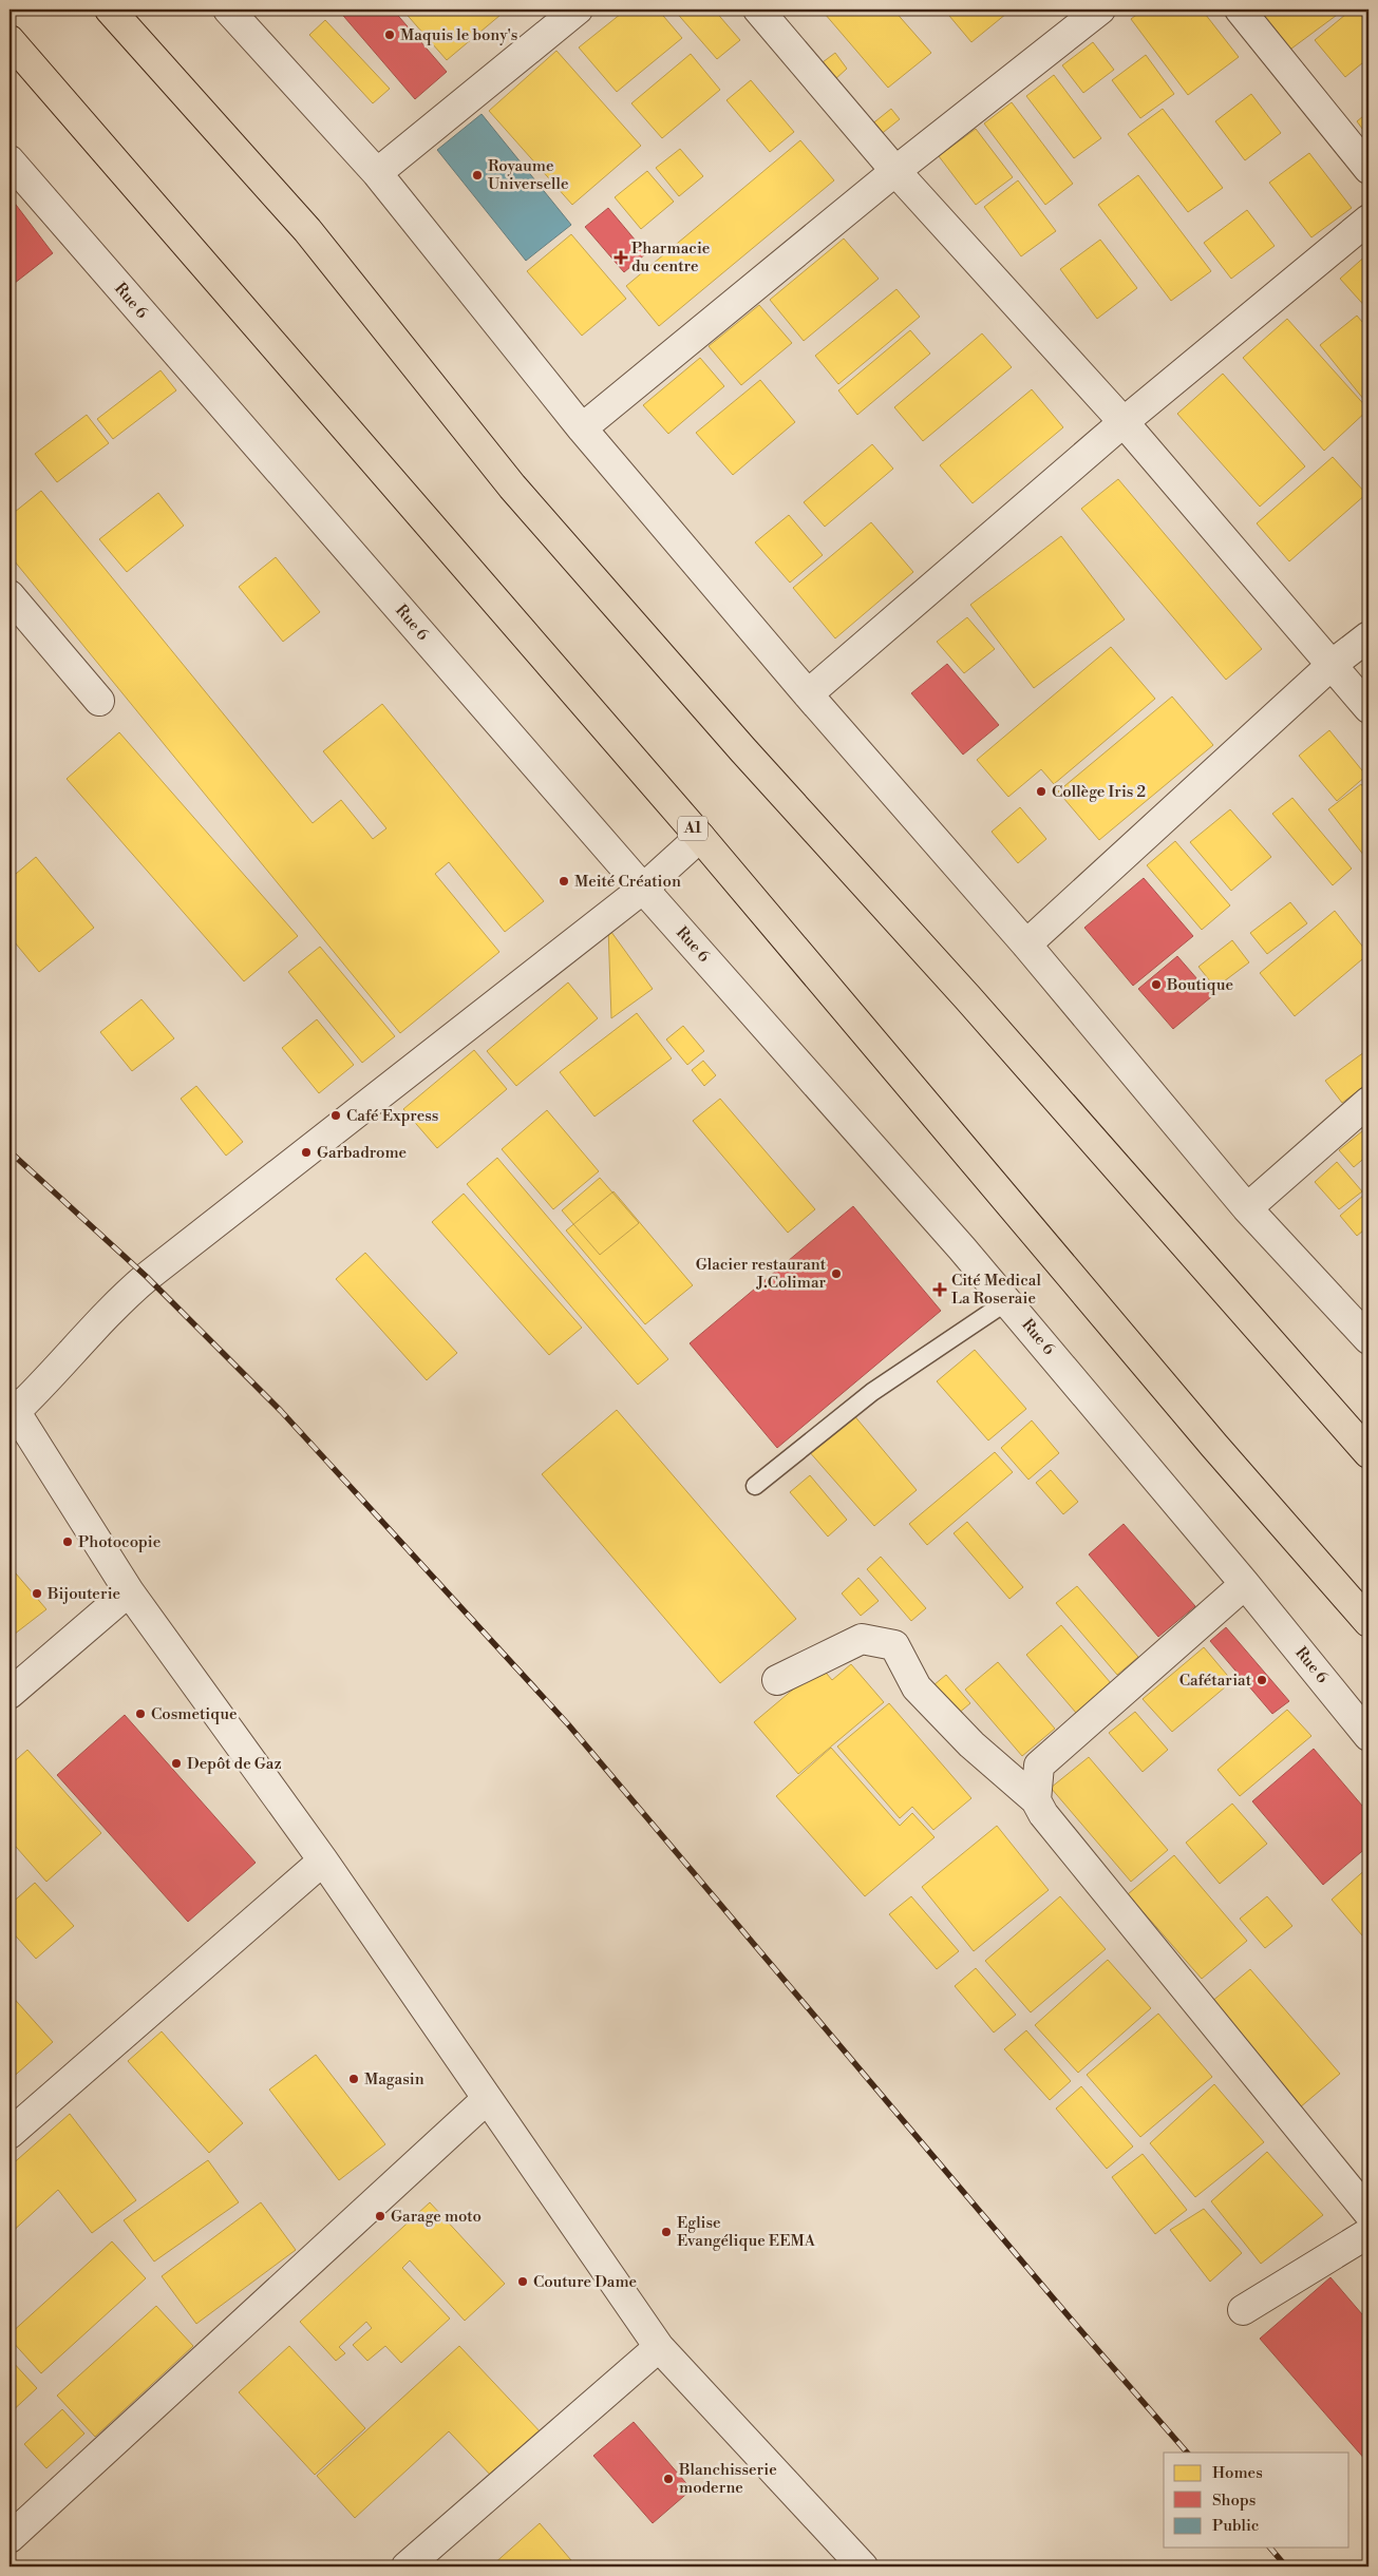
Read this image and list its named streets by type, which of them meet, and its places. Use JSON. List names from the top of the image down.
{
  "streets": {
    "main road": ["A1"],
    "street": ["Rue 6"]
  },
  "places": {
    "other": [
      "Maquis le bony's",
      "Royaume Universelle",
      "Collège Iris 2",
      "Meité Création",
      "Boutique",
      "Café Express",
      "Garbadrome",
      "Glacier restaurant J.Colimar",
      "Photocopie",
      "Bijouterie",
      "Cafétariat",
      "Cosmetique",
      "Depôt de Gaz",
      "Magasin",
      "Garage moto",
      "Eglise Evangélique EEMA",
      "Couture Dame",
      "Blanchisserie moderne"
    ],
    "health": ["Pharmacie du centre", "Cité Medical La Roseraie"]
  },
  "legend": ["Homes", "Shops", "Public"]
}
